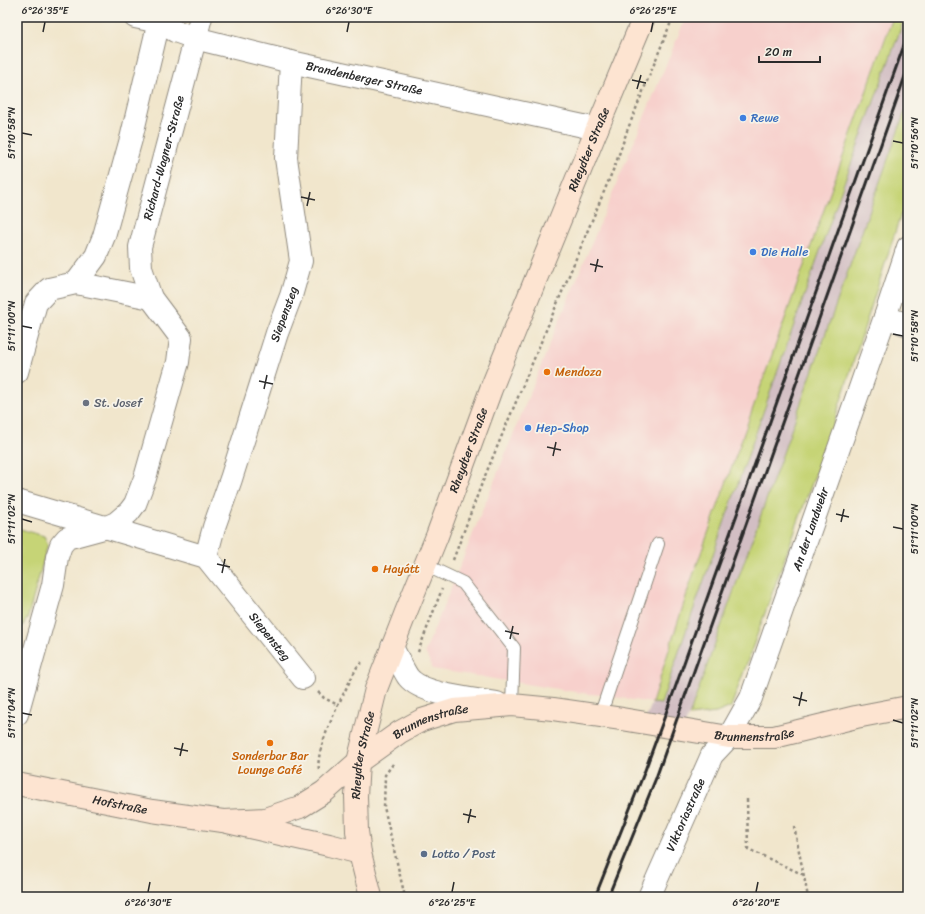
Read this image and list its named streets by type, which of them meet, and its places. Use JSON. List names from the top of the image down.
{
  "streets": {
    "main road": ["Rheydter Straße", "Brunnenstraße", "Hofstraße"],
    "street": [
      "Brandenberger Straße",
      "Richard-Wagner-Straße",
      "Siepensteg",
      "An der Landwehr",
      "Viktoriastraße"
    ]
  },
  "crossings": [
    ["Brandenberger Straße", "Rheydter Straße"],
    ["Brandenberger Straße", "Richard-Wagner-Straße"],
    ["Brandenberger Straße", "Siepensteg"],
    ["Rheydter Straße", "Brunnenstraße"],
    ["Rheydter Straße", "Hofstraße"],
    ["An der Landwehr", "Brunnenstraße"],
    ["An der Landwehr", "Viktoriastraße"],
    ["Brunnenstraße", "Hofstraße"],
    ["Brunnenstraße", "Viktoriastraße"]
  ],
  "places": [
    "Rewe",
    "Die Halle",
    "Mendoza",
    "St. Josef",
    "Hep-Shop",
    "Hayátt",
    "Sonderbar Bar Lounge Café",
    "Lotto / Post"
  ],
  "scale_bar": "20 m",
  "coordinates": [
    "6°26'35\"E",
    "6°26'30\"E",
    "6°26'25\"E",
    "51°10'58\"N",
    "51°10'56\"N",
    "51°11'00\"N",
    "51°11'02\"N",
    "51°11'04\"N",
    "6°26'20\"E"
  ]
}
